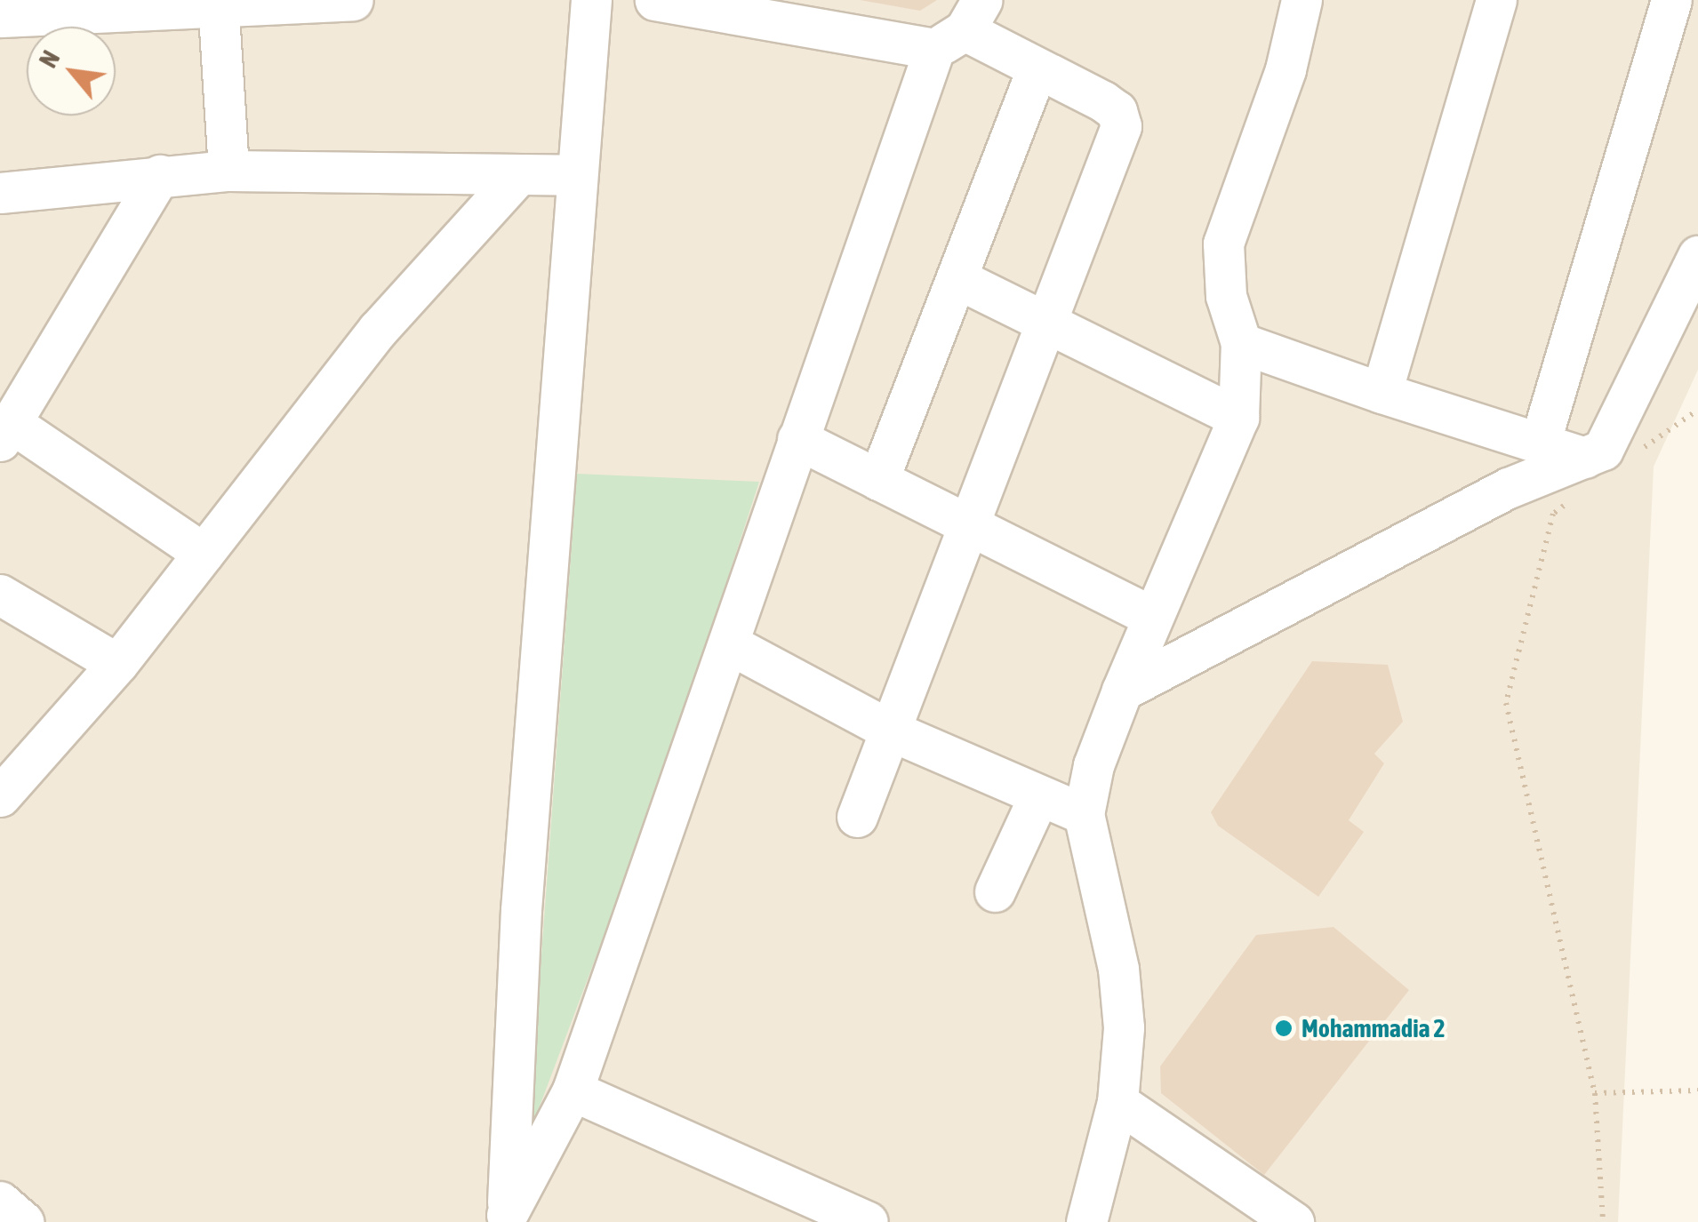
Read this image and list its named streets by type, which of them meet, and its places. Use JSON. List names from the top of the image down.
{
  "places": ["Mohammadia 2"],
  "north": "top left"
}
